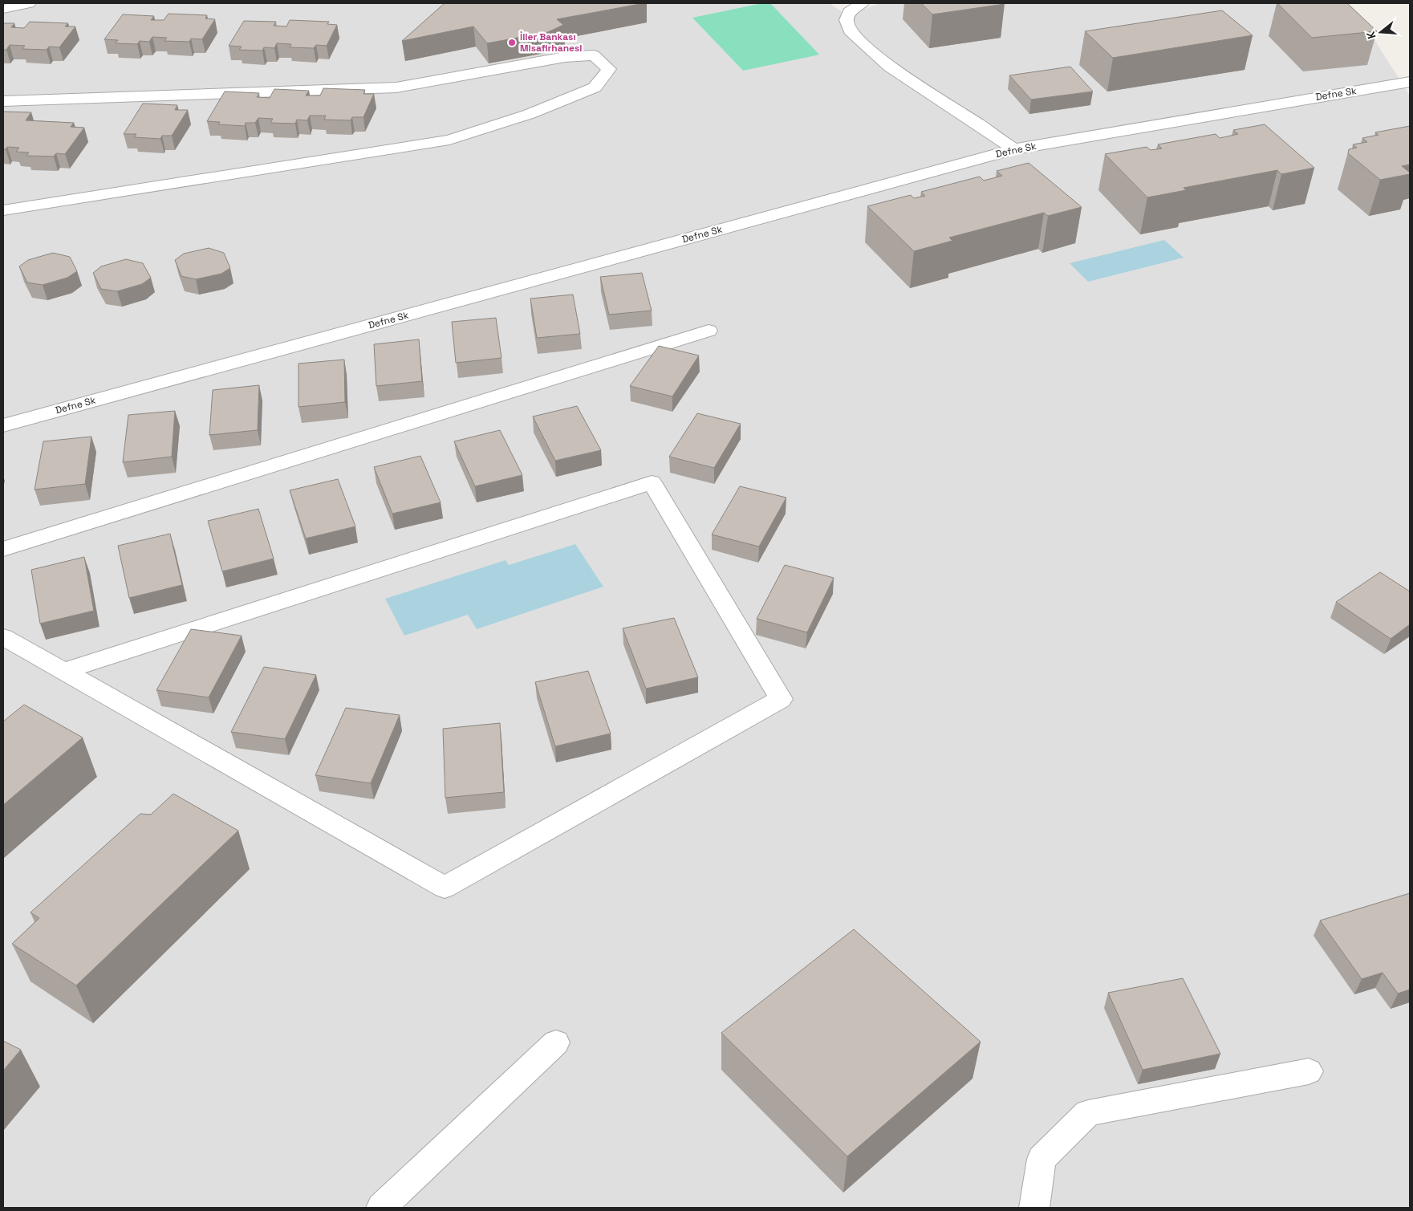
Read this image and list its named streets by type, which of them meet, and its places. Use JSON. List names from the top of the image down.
{
  "streets": {
    "street": ["Defne Sk"]
  },
  "places": ["İller Bankası Misafirhanesi"],
  "north": "left"
}
